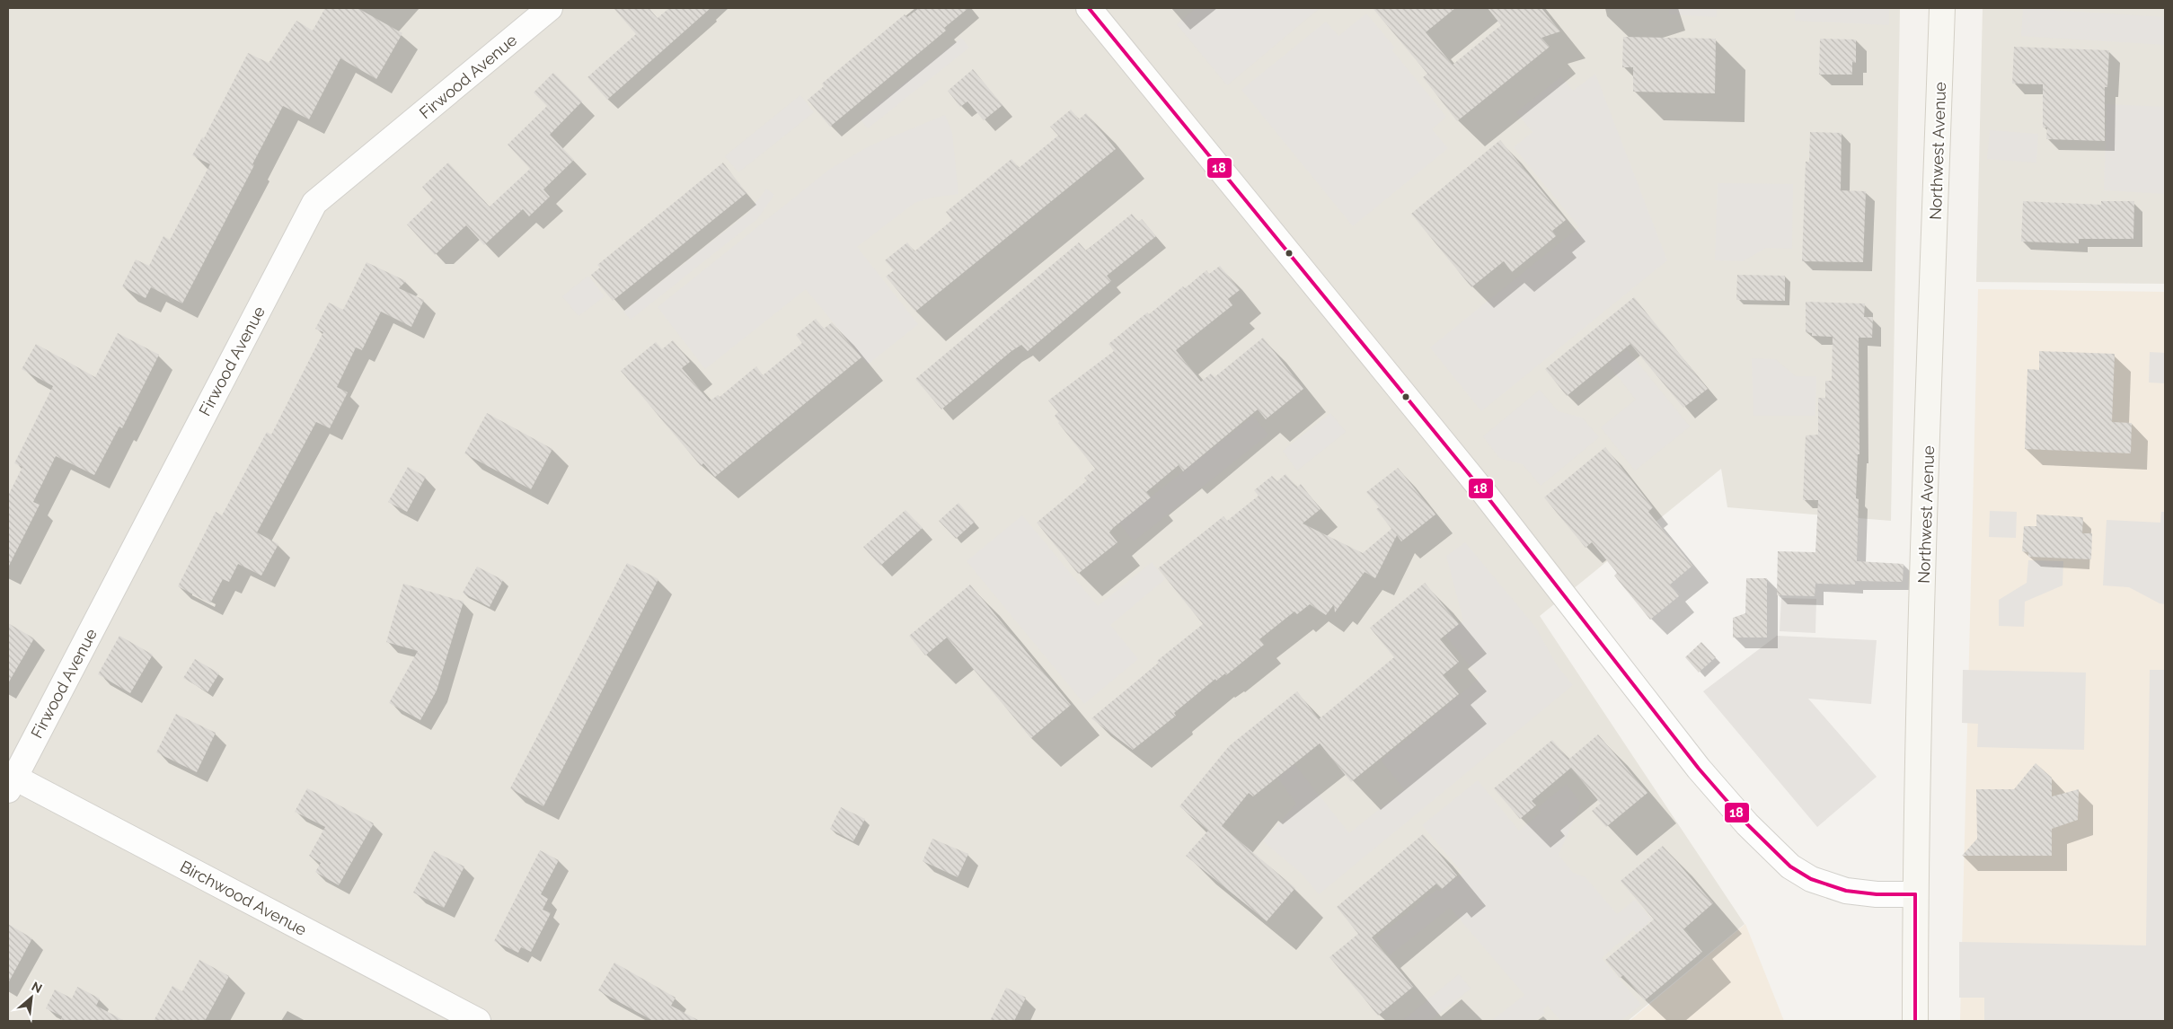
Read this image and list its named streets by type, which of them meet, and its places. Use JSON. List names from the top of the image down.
{
  "streets": {
    "main road": ["Northwest Avenue"],
    "street": ["Firwood Avenue", "Birchwood Avenue"]
  },
  "crossings": [
    ["Firwood Avenue", "Birchwood Avenue"]
  ],
  "lines": ["transit line 18"],
  "north": "top right"
}
